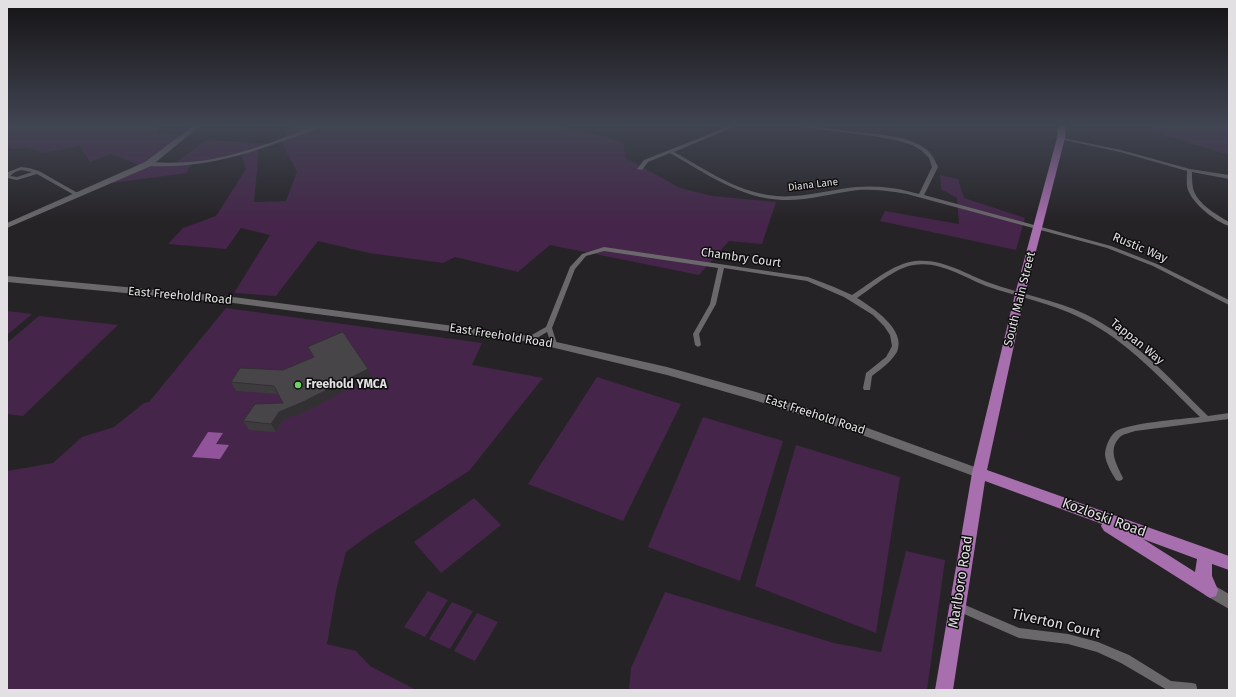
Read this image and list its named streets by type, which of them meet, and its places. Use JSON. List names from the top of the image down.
{
  "streets": {
    "main road": [
      "East Freehold Road",
      "South Main Street",
      "Kozloski Road",
      "Marlboro Road"
    ],
    "street": [
      "Diana Lane",
      "Rustic Way",
      "Chambry Court",
      "Tappan Way",
      "Tiverton Court"
    ]
  },
  "crossings": [
    ["Diana Lane", "Rustic Way"],
    ["Diana Lane", "South Main Street"],
    ["Rustic Way", "South Main Street"],
    ["Chambry Court", "Tappan Way"],
    ["East Freehold Road", "South Main Street"],
    ["East Freehold Road", "Kozloski Road"],
    ["East Freehold Road", "Marlboro Road"],
    ["South Main Street", "Tappan Way"],
    ["South Main Street", "Kozloski Road"],
    ["South Main Street", "Marlboro Road"],
    ["Kozloski Road", "Marlboro Road"],
    ["Marlboro Road", "Tiverton Court"]
  ],
  "places": ["Freehold YMCA"]
}
